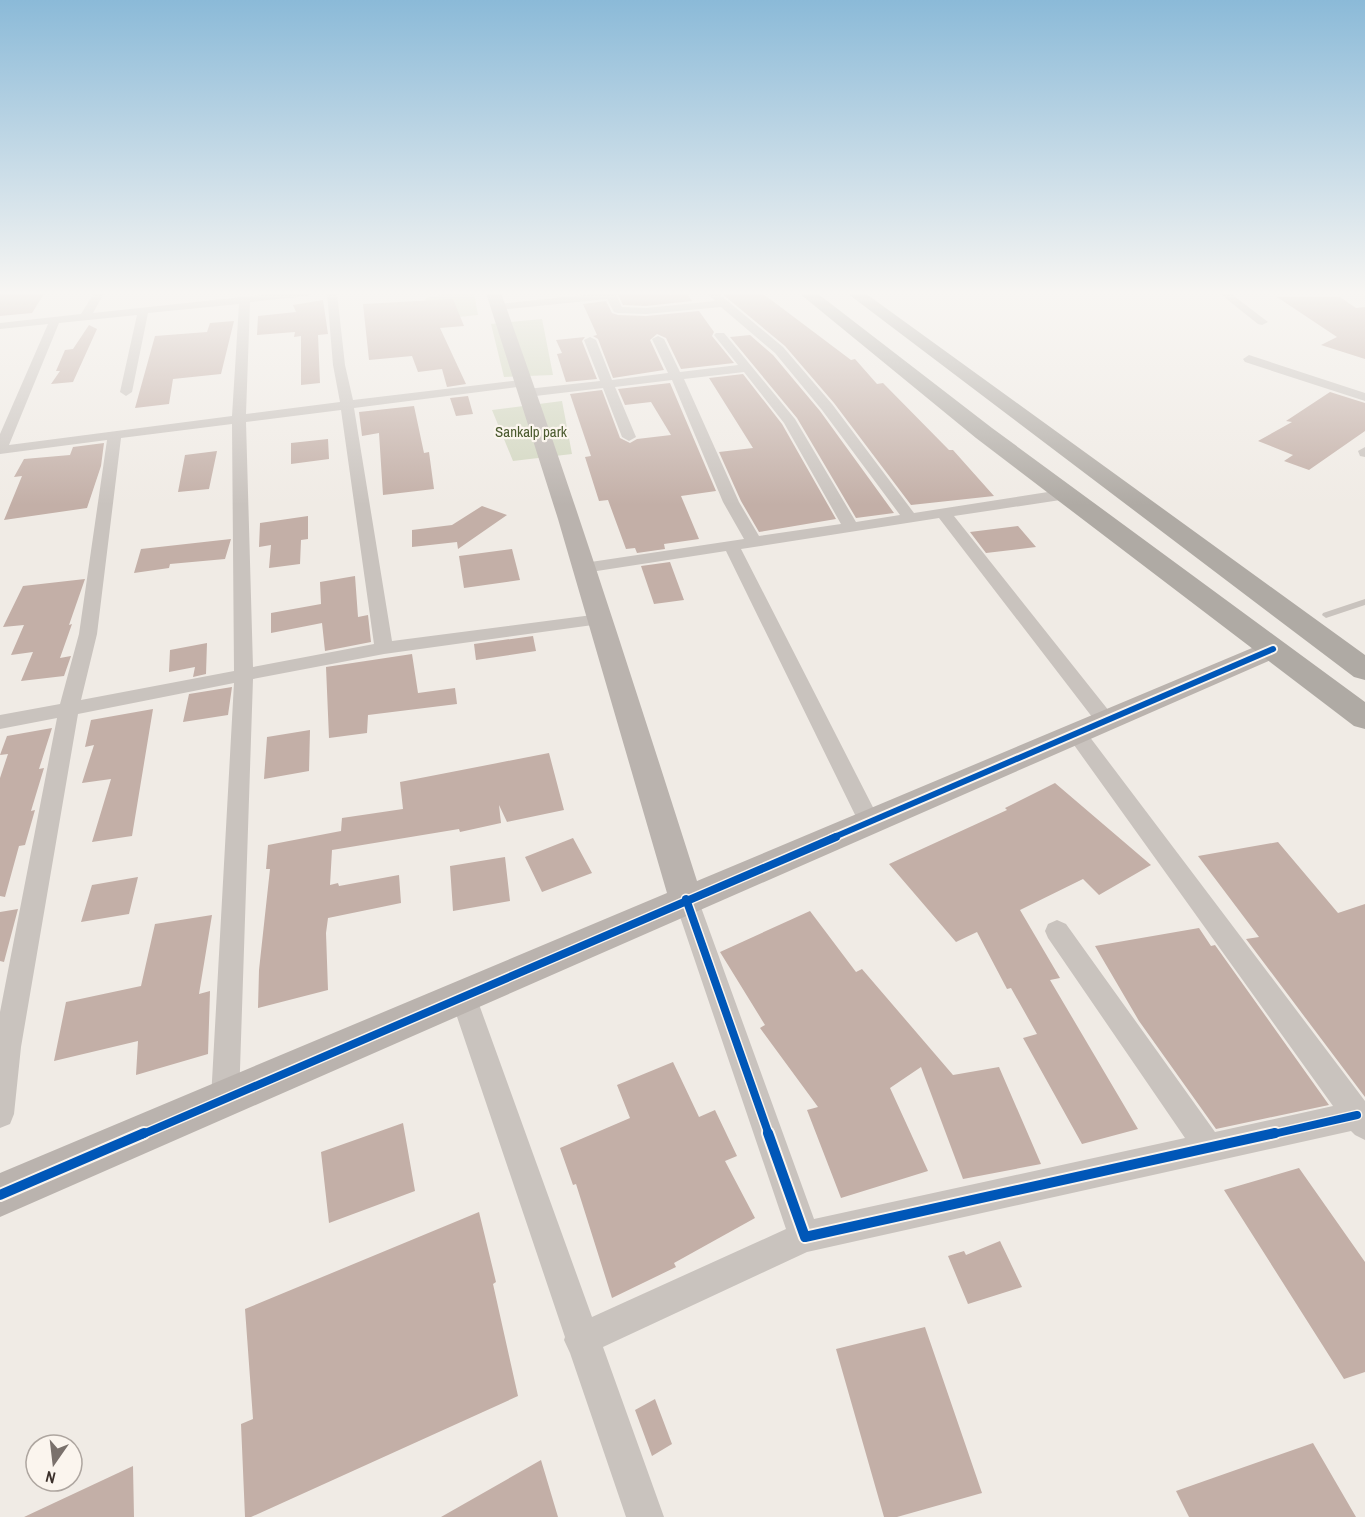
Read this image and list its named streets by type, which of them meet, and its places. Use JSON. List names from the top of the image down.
{
  "parks": ["Sankalp park"],
  "north": "bottom"
}
